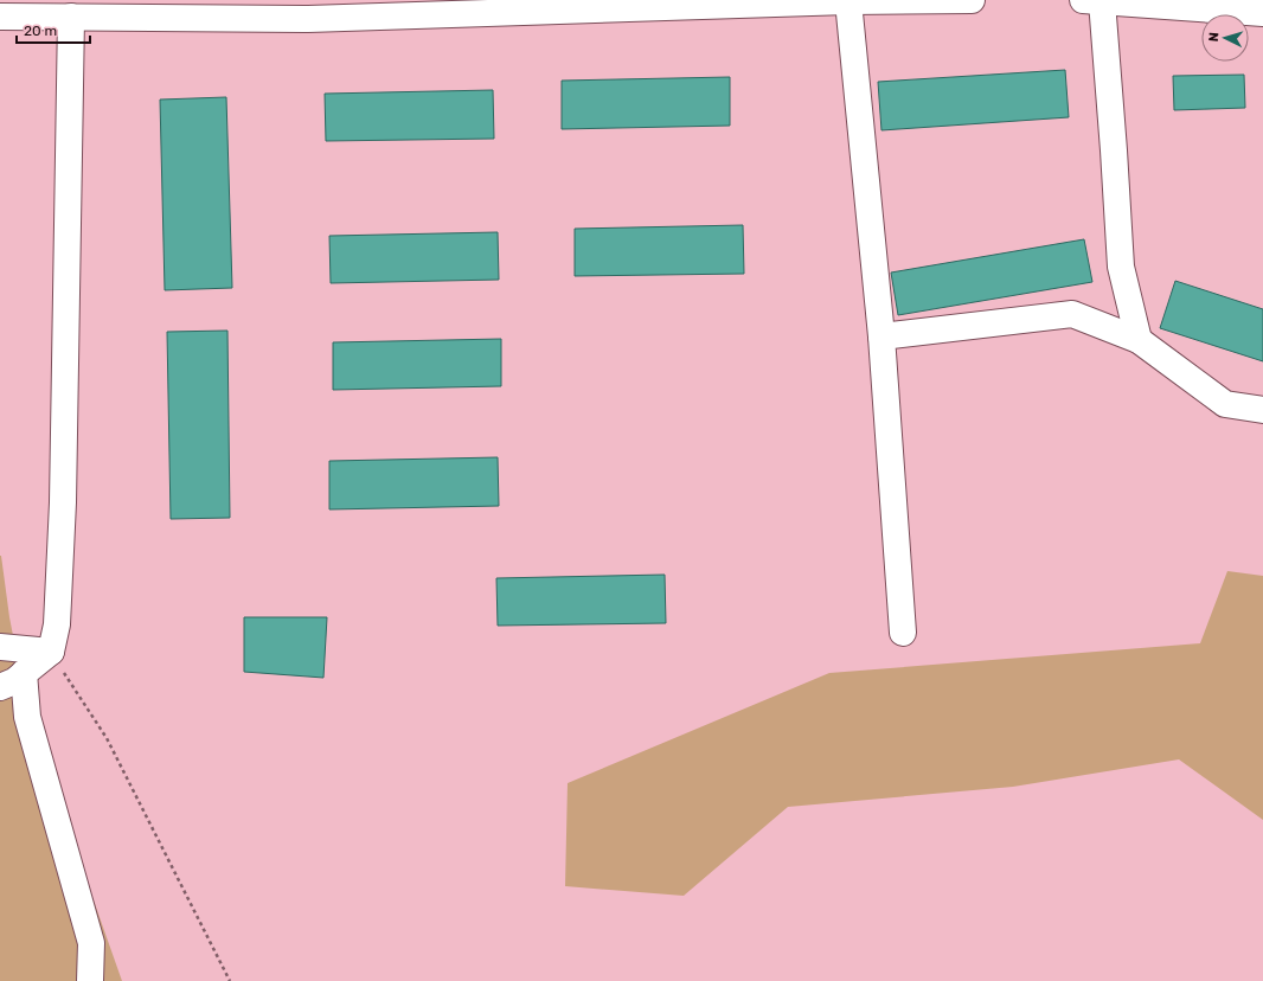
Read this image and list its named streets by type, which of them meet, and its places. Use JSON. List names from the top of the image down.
{
  "scale_bar": "20 m",
  "north": "left"
}
